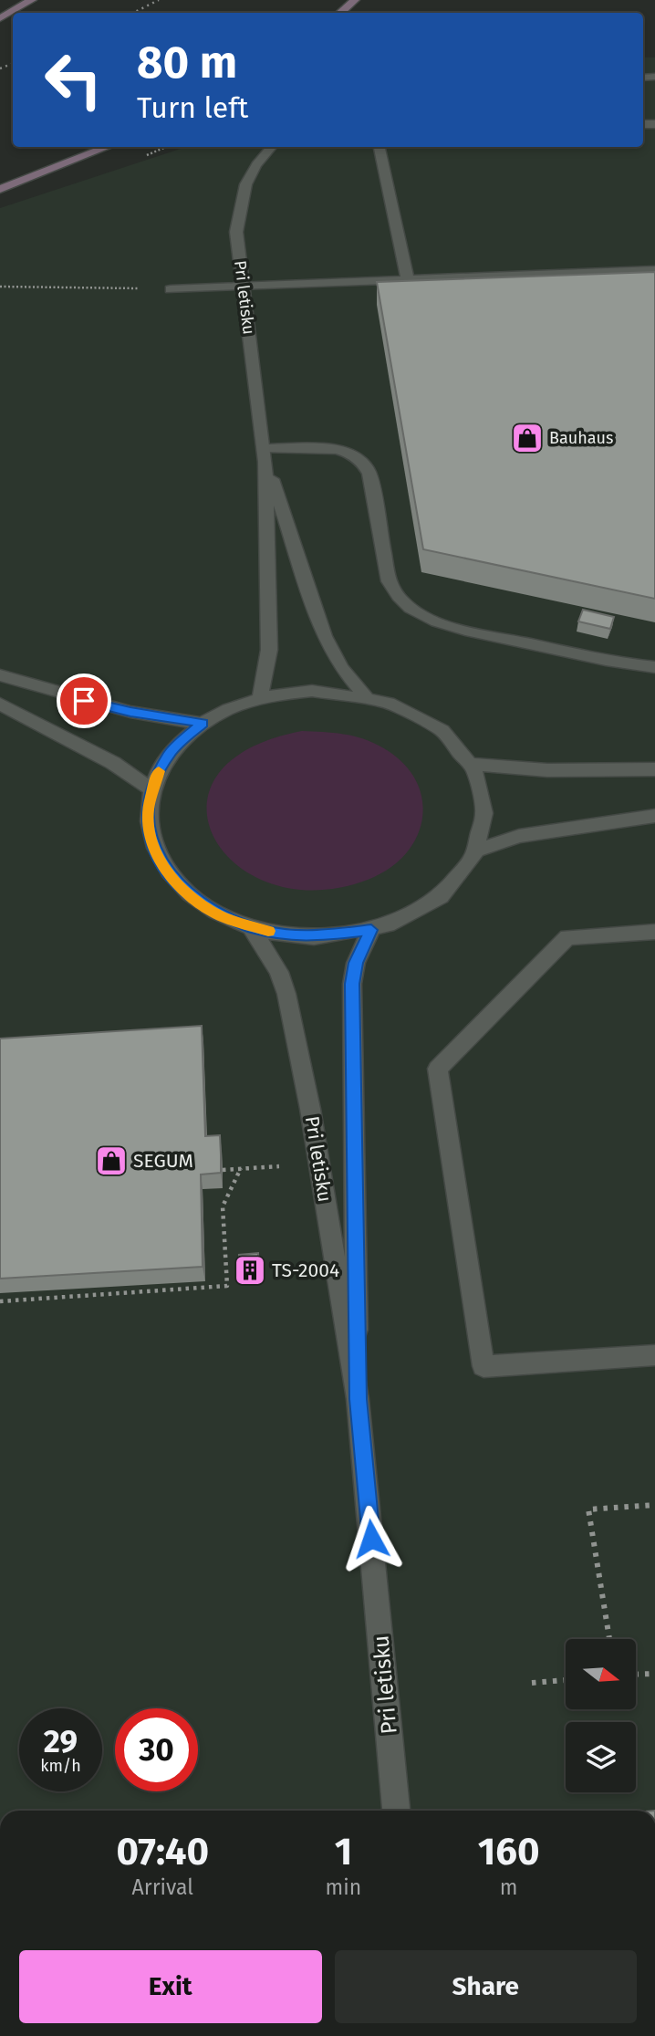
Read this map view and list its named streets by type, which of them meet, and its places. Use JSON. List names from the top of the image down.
{
  "streets": {
    "street": ["Pri letisku"]
  },
  "places": {
    "shop": ["Bauhaus", "SEGUM"],
    "building": ["TS-2004"]
  },
  "north": "right",
  "page": {
    "turn": ["80 m", "Turn left"],
    "speed": "29 km/h",
    "limit": "30",
    "eta": [
      "07:40",
      "Arrival",
      "1",
      "min",
      "160",
      "m"
    ],
    "buttons": ["Exit", "Share"]
  }
}
